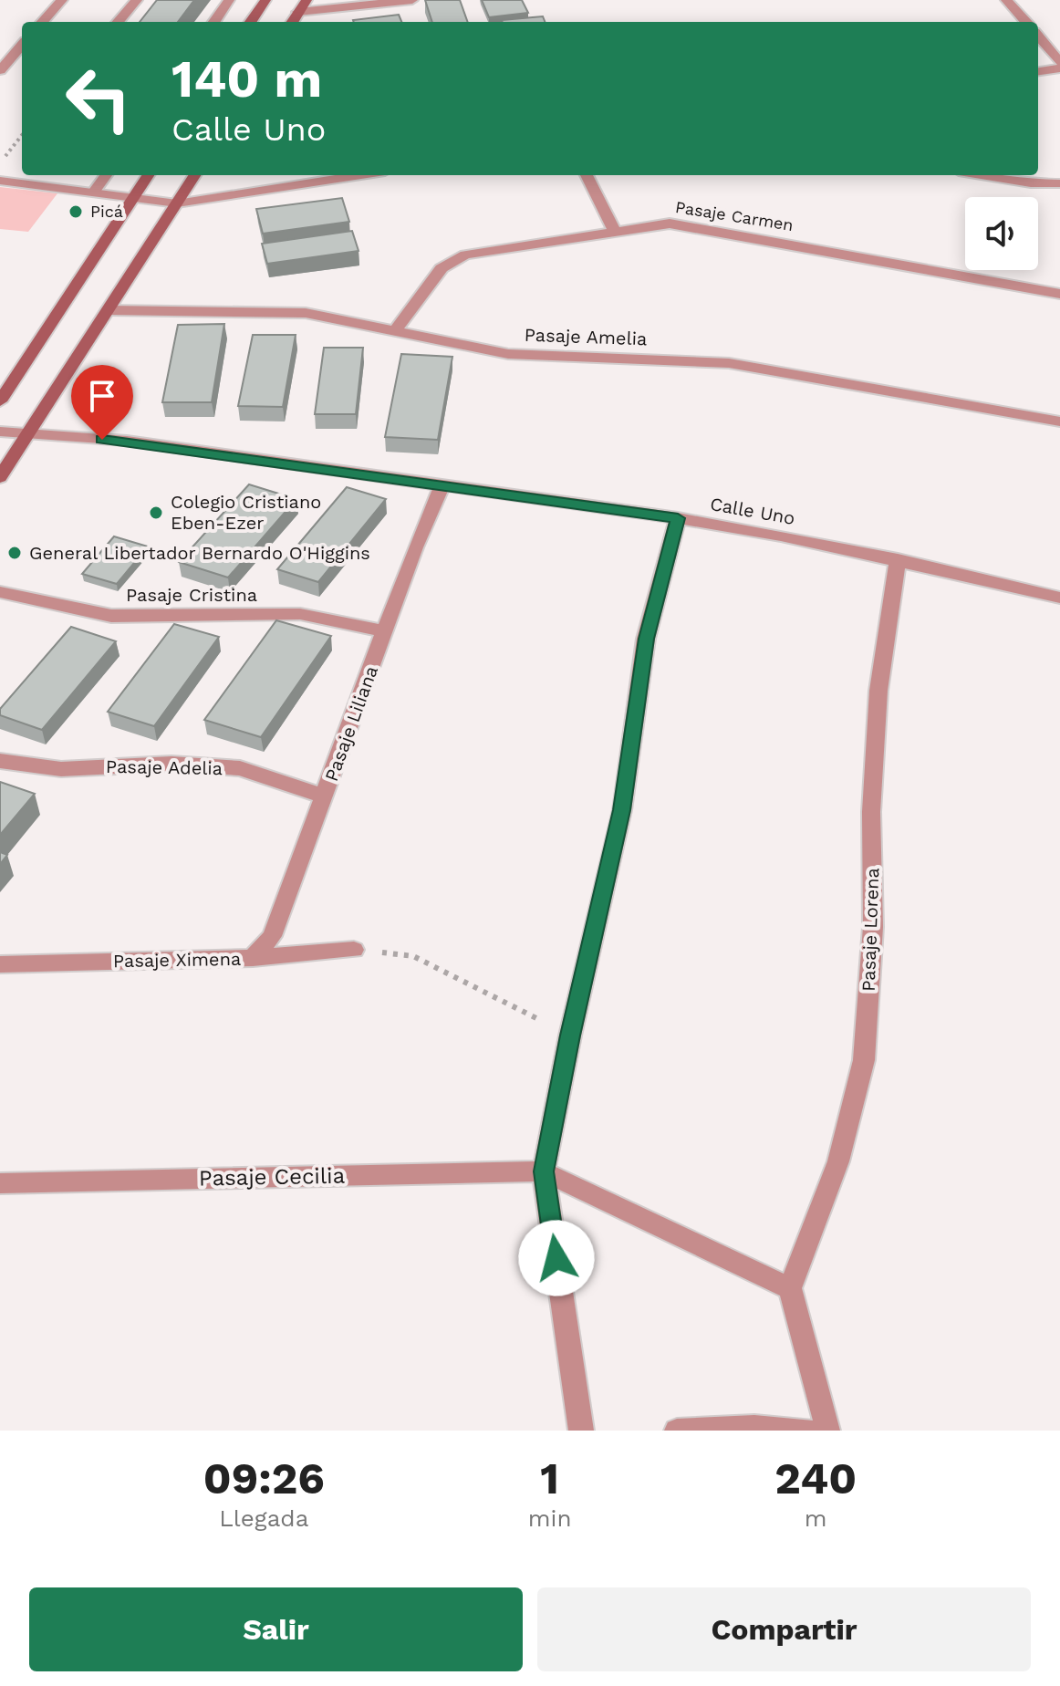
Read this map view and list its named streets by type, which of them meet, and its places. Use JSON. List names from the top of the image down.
{
  "streets": {
    "street": [
      "Pasaje Carmen",
      "Pasaje Amelia",
      "Calle Uno",
      "Pasaje Cristina",
      "Pasaje Liliana",
      "Pasaje Adelia",
      "Pasaje Lorena",
      "Pasaje Ximena",
      "Pasaje Cecilia"
    ]
  },
  "crossings": [
    ["Pasaje Carmen", "Pasaje Amelia"],
    ["Calle Uno", "Pasaje Liliana"],
    ["Calle Uno", "Pasaje Lorena"],
    ["Pasaje Cristina", "Pasaje Liliana"],
    ["Pasaje Liliana", "Pasaje Adelia"],
    ["Pasaje Liliana", "Pasaje Ximena"]
  ],
  "places": ["Picá", "Colegio Cristiano Eben-Ezer", "General Libertador Bernardo O'Higgins"],
  "page": {
    "turn": ["140 m", "Calle Uno"],
    "eta": [
      "09:26",
      "Llegada",
      "1",
      "min",
      "240",
      "m"
    ],
    "buttons": ["Salir", "Compartir"]
  }
}
